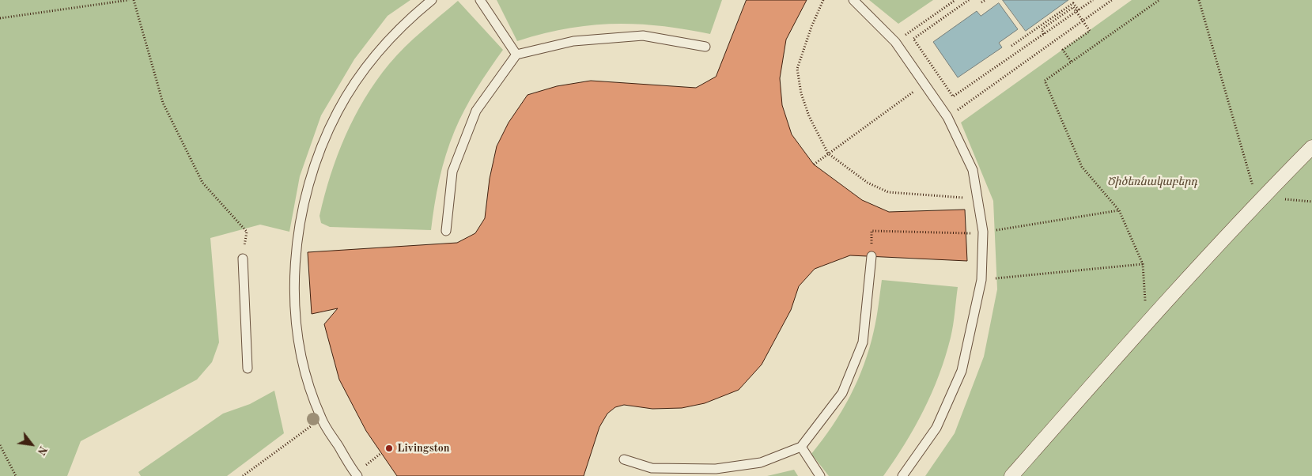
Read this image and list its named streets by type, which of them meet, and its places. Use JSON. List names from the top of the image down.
{
  "parks": ["Ծիծեռնակաբերդ"],
  "places": ["Livingston"],
  "north": "bottom right"
}
